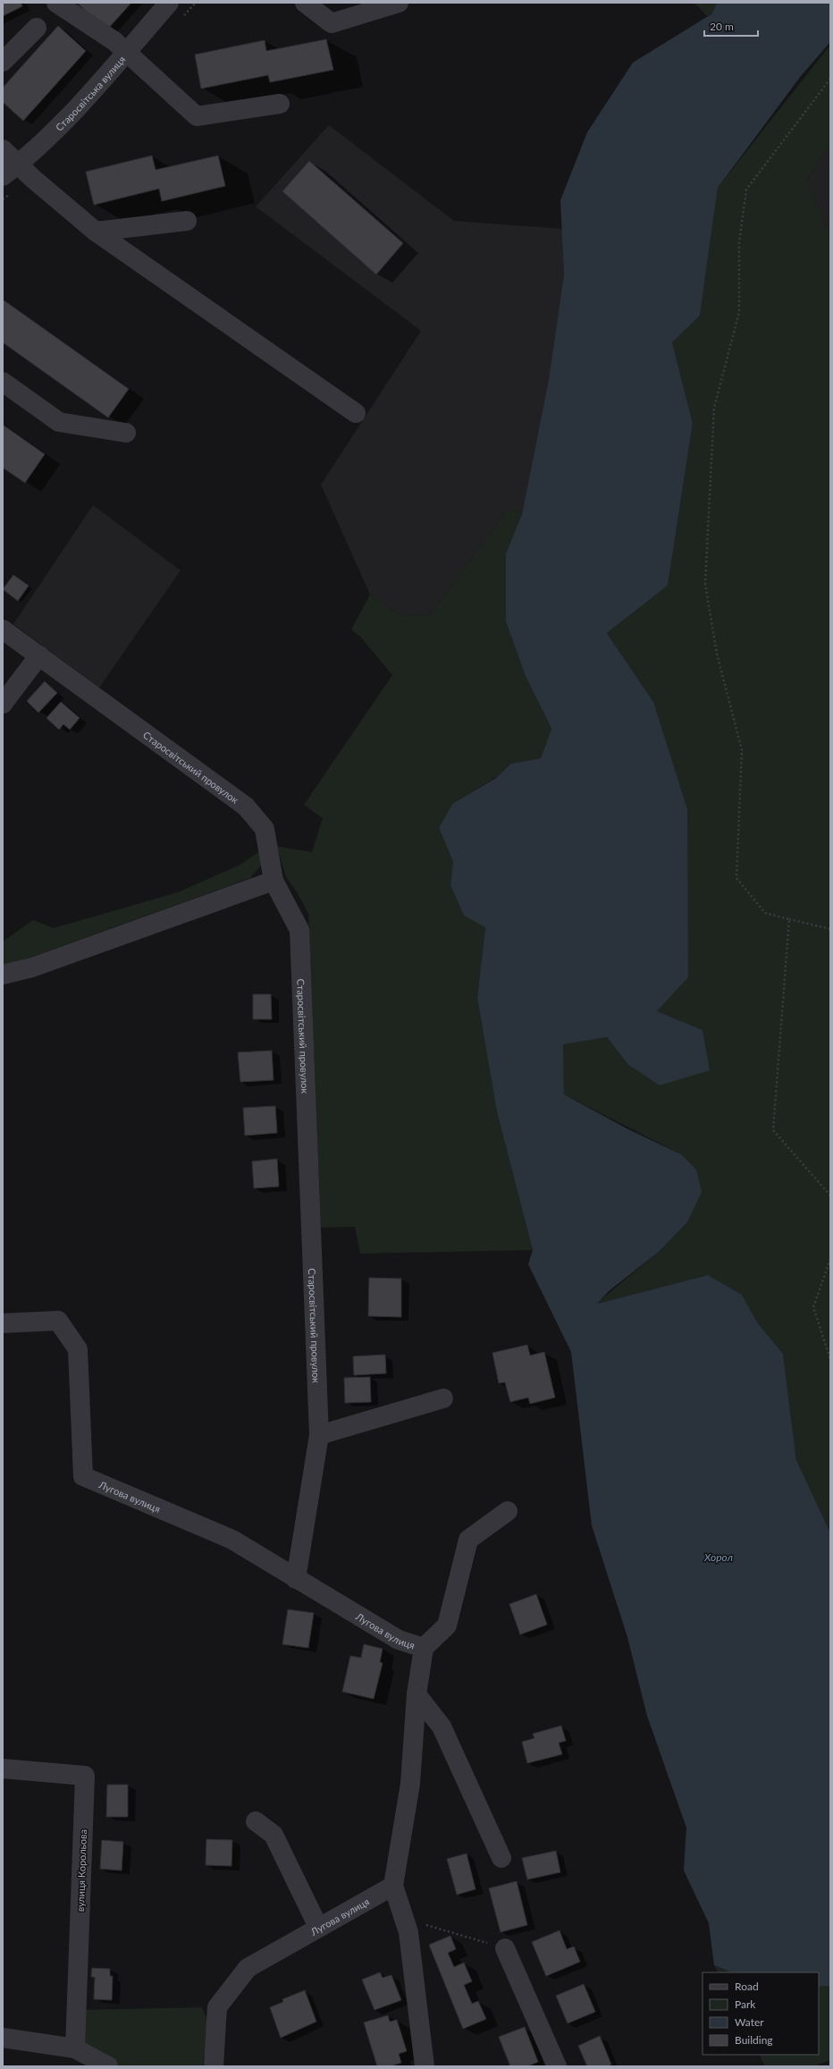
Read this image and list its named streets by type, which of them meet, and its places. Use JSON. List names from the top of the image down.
{
  "streets": {
    "street": [
      "Старосвітська вулиця",
      "Старосвітський провулок",
      "Лугова вулиця",
      "вулиця Корольова"
    ]
  },
  "crossings": [
    ["Старосвітський провулок", "Лугова вулиця"]
  ],
  "water": ["Хорол"],
  "legend": [
    "Road",
    "Park",
    "Water",
    "Building"
  ],
  "scale_bar": "20 m"
}
